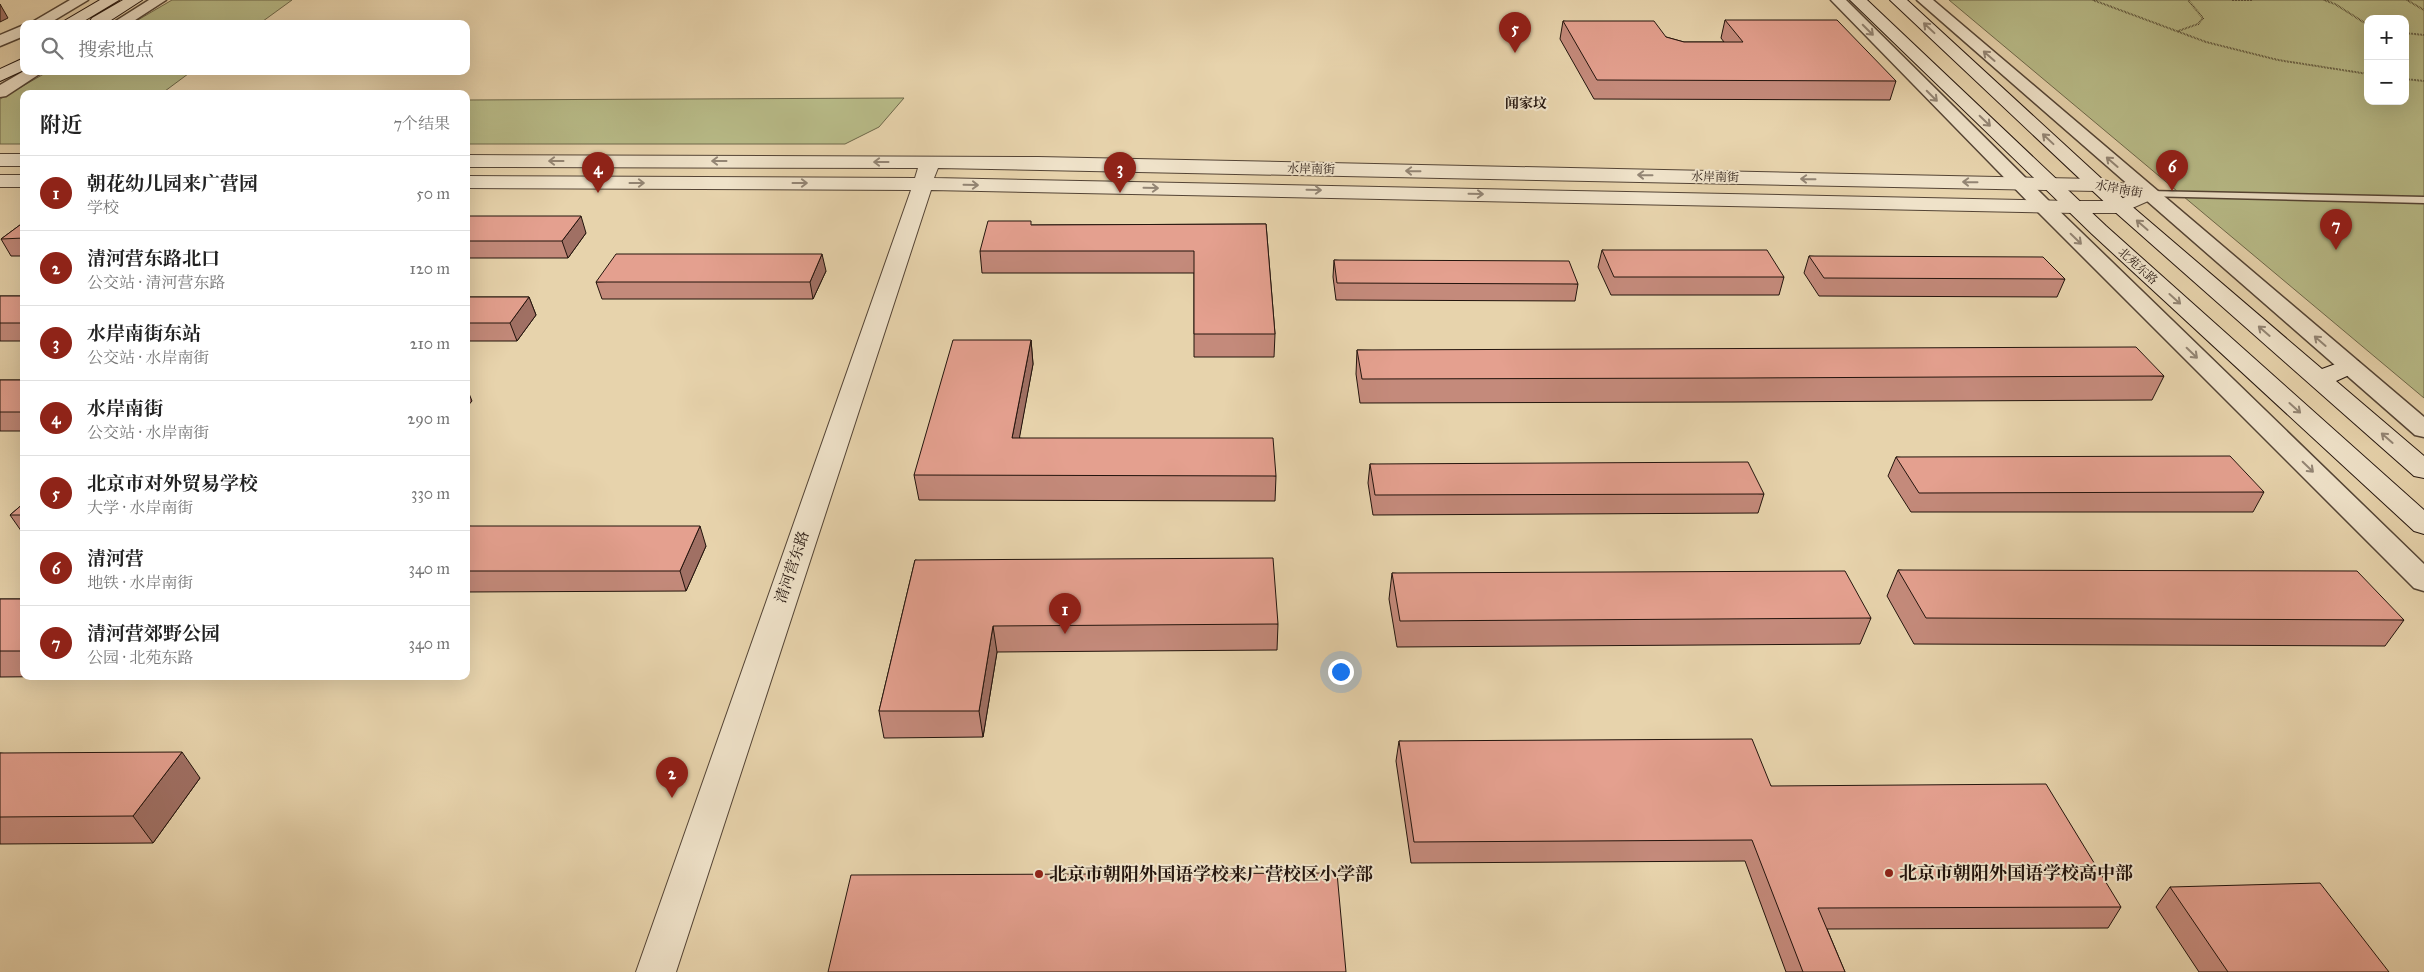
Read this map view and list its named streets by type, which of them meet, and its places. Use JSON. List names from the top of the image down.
{
  "streets": {
    "street": ["水岸南街", "北苑东路", "清河营东路"]
  },
  "crossings": [
    ["水岸南街", "北苑东路"],
    ["水岸南街", "清河营东路"]
  ],
  "districts": ["闻家坟"],
  "places": ["北京市朝阳外国语学校高中部", "北京市朝阳外国语学校来广营校区小学部"],
  "page": {
    "pins": [
      "5",
      "6",
      "3",
      "4",
      "7",
      "1",
      "2"
    ],
    "map_buttons": ["+", "−"],
    "search": "搜索地点",
    "heading": ["附近", "7个结果"],
    "list": [
      {
        "mark": "1",
        "name": "朝花幼儿园来广营园",
        "note": "学校",
        "value": "50 m"
      },
      {
        "mark": "2",
        "name": "清河营东路北口",
        "note": "公交站 · 清河营东路",
        "value": "120 m"
      },
      {
        "mark": "3",
        "name": "水岸南街东站",
        "note": "公交站 · 水岸南街",
        "value": "210 m"
      },
      {
        "mark": "4",
        "name": "水岸南街",
        "note": "公交站 · 水岸南街",
        "value": "290 m"
      },
      {
        "mark": "5",
        "name": "北京市对外贸易学校",
        "note": "大学 · 水岸南街",
        "value": "330 m"
      },
      {
        "mark": "6",
        "name": "清河营",
        "note": "地铁 · 水岸南街",
        "value": "340 m"
      },
      {
        "mark": "7",
        "name": "清河营郊野公园",
        "note": "公园 · 北苑东路",
        "value": "340 m"
      }
    ]
  }
}
